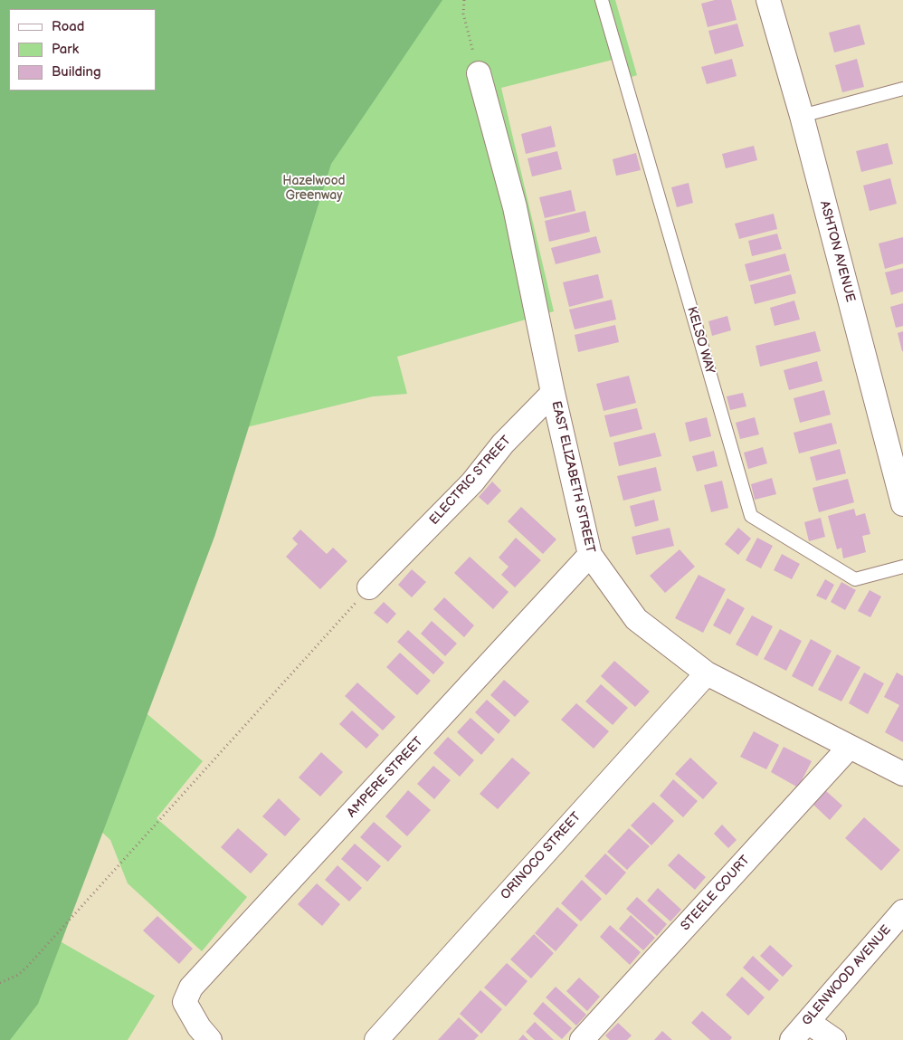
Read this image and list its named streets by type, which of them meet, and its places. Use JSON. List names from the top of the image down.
{
  "streets": {
    "street": [
      "ASHTON AVENUE",
      "EAST ELIZABETH STREET",
      "ELECTRIC STREET",
      "AMPERE STREET",
      "ORINOCO STREET",
      "STEELE COURT",
      "GLENWOOD AVENUE"
    ],
    "lane": ["KELSO WAY"]
  },
  "crossings": [
    ["EAST ELIZABETH STREET", "ELECTRIC STREET"],
    ["EAST ELIZABETH STREET", "AMPERE STREET"],
    ["EAST ELIZABETH STREET", "ORINOCO STREET"],
    ["EAST ELIZABETH STREET", "STEELE COURT"]
  ],
  "parks": ["Hazelwood Greenway"],
  "legend": ["Road", "Park", "Building"]
}
